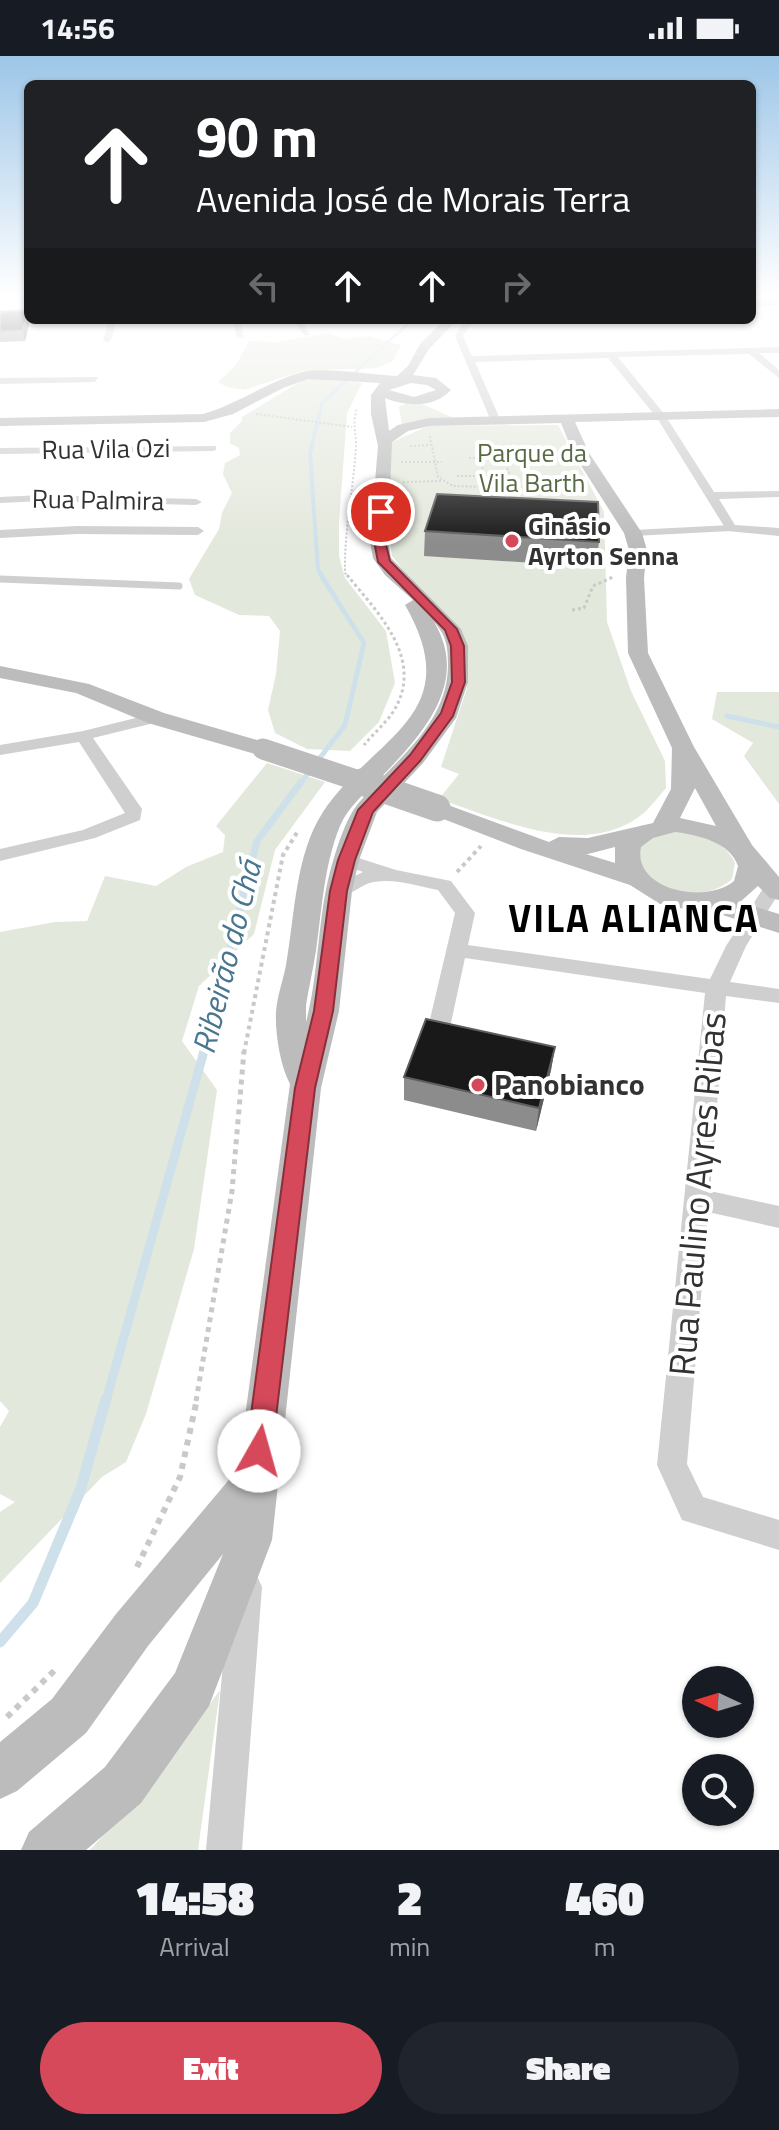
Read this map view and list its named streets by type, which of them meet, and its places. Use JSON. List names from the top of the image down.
{
  "streets": {
    "street": ["Rua Vila Ozi", "Rua Palmira", "Rua Paulino Ayres Ribas"]
  },
  "districts": ["VILA ALIANCA"],
  "water": ["Ribeirão do Chá"],
  "parks": ["Parque da Vila Barth"],
  "places": ["Ginásio Ayrton Senna", "Panobianco"],
  "north": "left",
  "page": {
    "status": "14:56",
    "turn": ["90 m", "Avenida José de Morais Terra"],
    "eta": [
      "14:58",
      "Arrival",
      "2",
      "min",
      "460",
      "m"
    ],
    "buttons": ["Exit", "Share"]
  }
}
